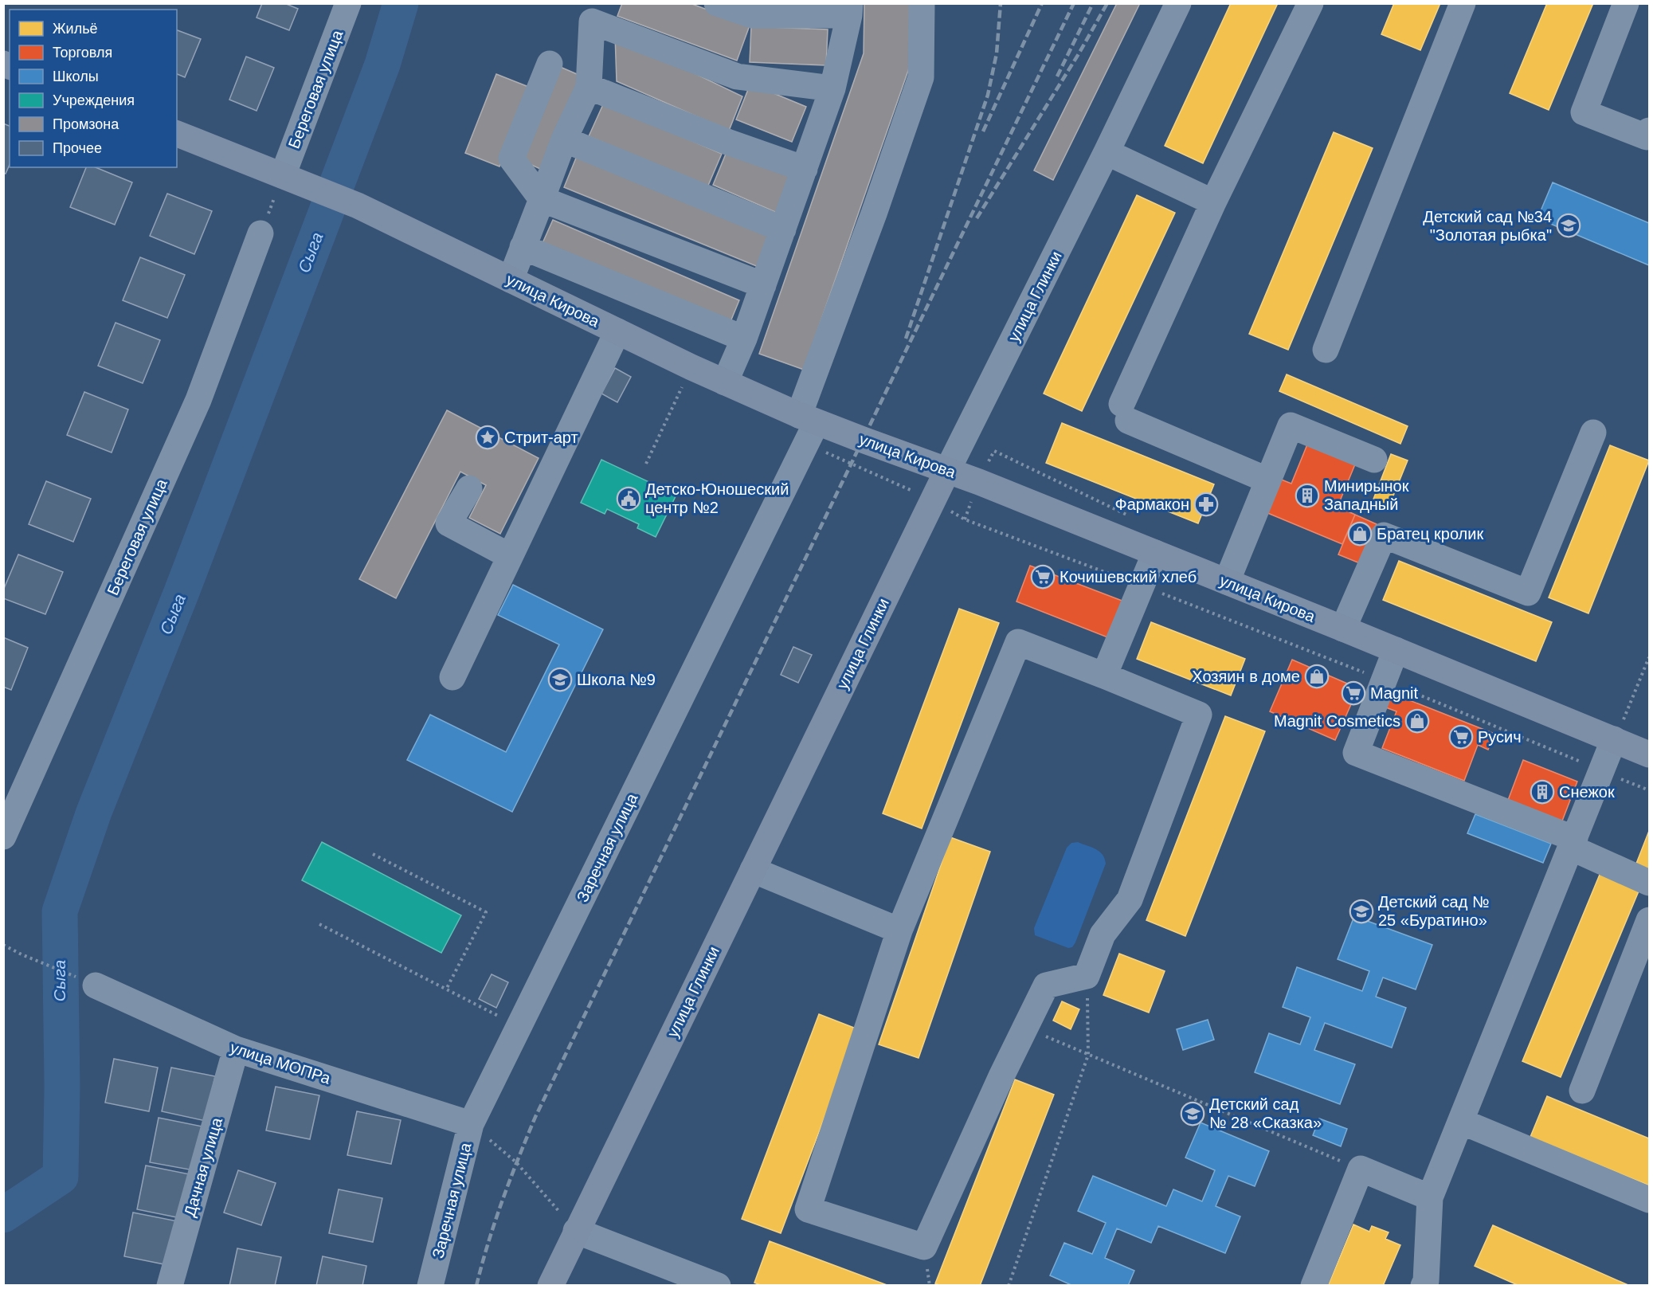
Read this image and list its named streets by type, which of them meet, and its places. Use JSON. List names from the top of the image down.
{
  "streets": {
    "main road": ["улица Глинки", "улица Кирова"],
    "street": [
      "Береговая улица",
      "Заречная улица",
      "улица МОПРа",
      "Дачная улица"
    ]
  },
  "crossings": [
    ["Береговая улица", "улица Кирова"],
    ["улица Глинки", "улица Кирова"],
    ["улица Кирова", "Заречная улица"],
    ["Заречная улица", "улица МОПРа"],
    ["улица МОПРа", "Дачная улица"]
  ],
  "water": ["Сыга"],
  "places": {
    "school or university": [
      "Детский сад №34 \"Золотая рыбка\"",
      "Школа №9",
      "Детский сад № 25 «Буратино»",
      "Детский сад № 28 «Сказка»"
    ],
    "place": ["Стрит-арт"],
    "building": ["Минирынок Западный", "Снежок"],
    "public building": ["Детско-Юношеский центр №2"],
    "pharmacy": ["Фармакон"],
    "shop": ["Братец кролик", "Хозяин в доме", "Magnit Cosmetics"],
    "supermarket": ["Кочишевский хлеб", "Magnit", "Русич"]
  },
  "legend": [
    "Жильё",
    "Торговля",
    "Школы",
    "Учреждения",
    "Промзона",
    "Прочее"
  ]
}
